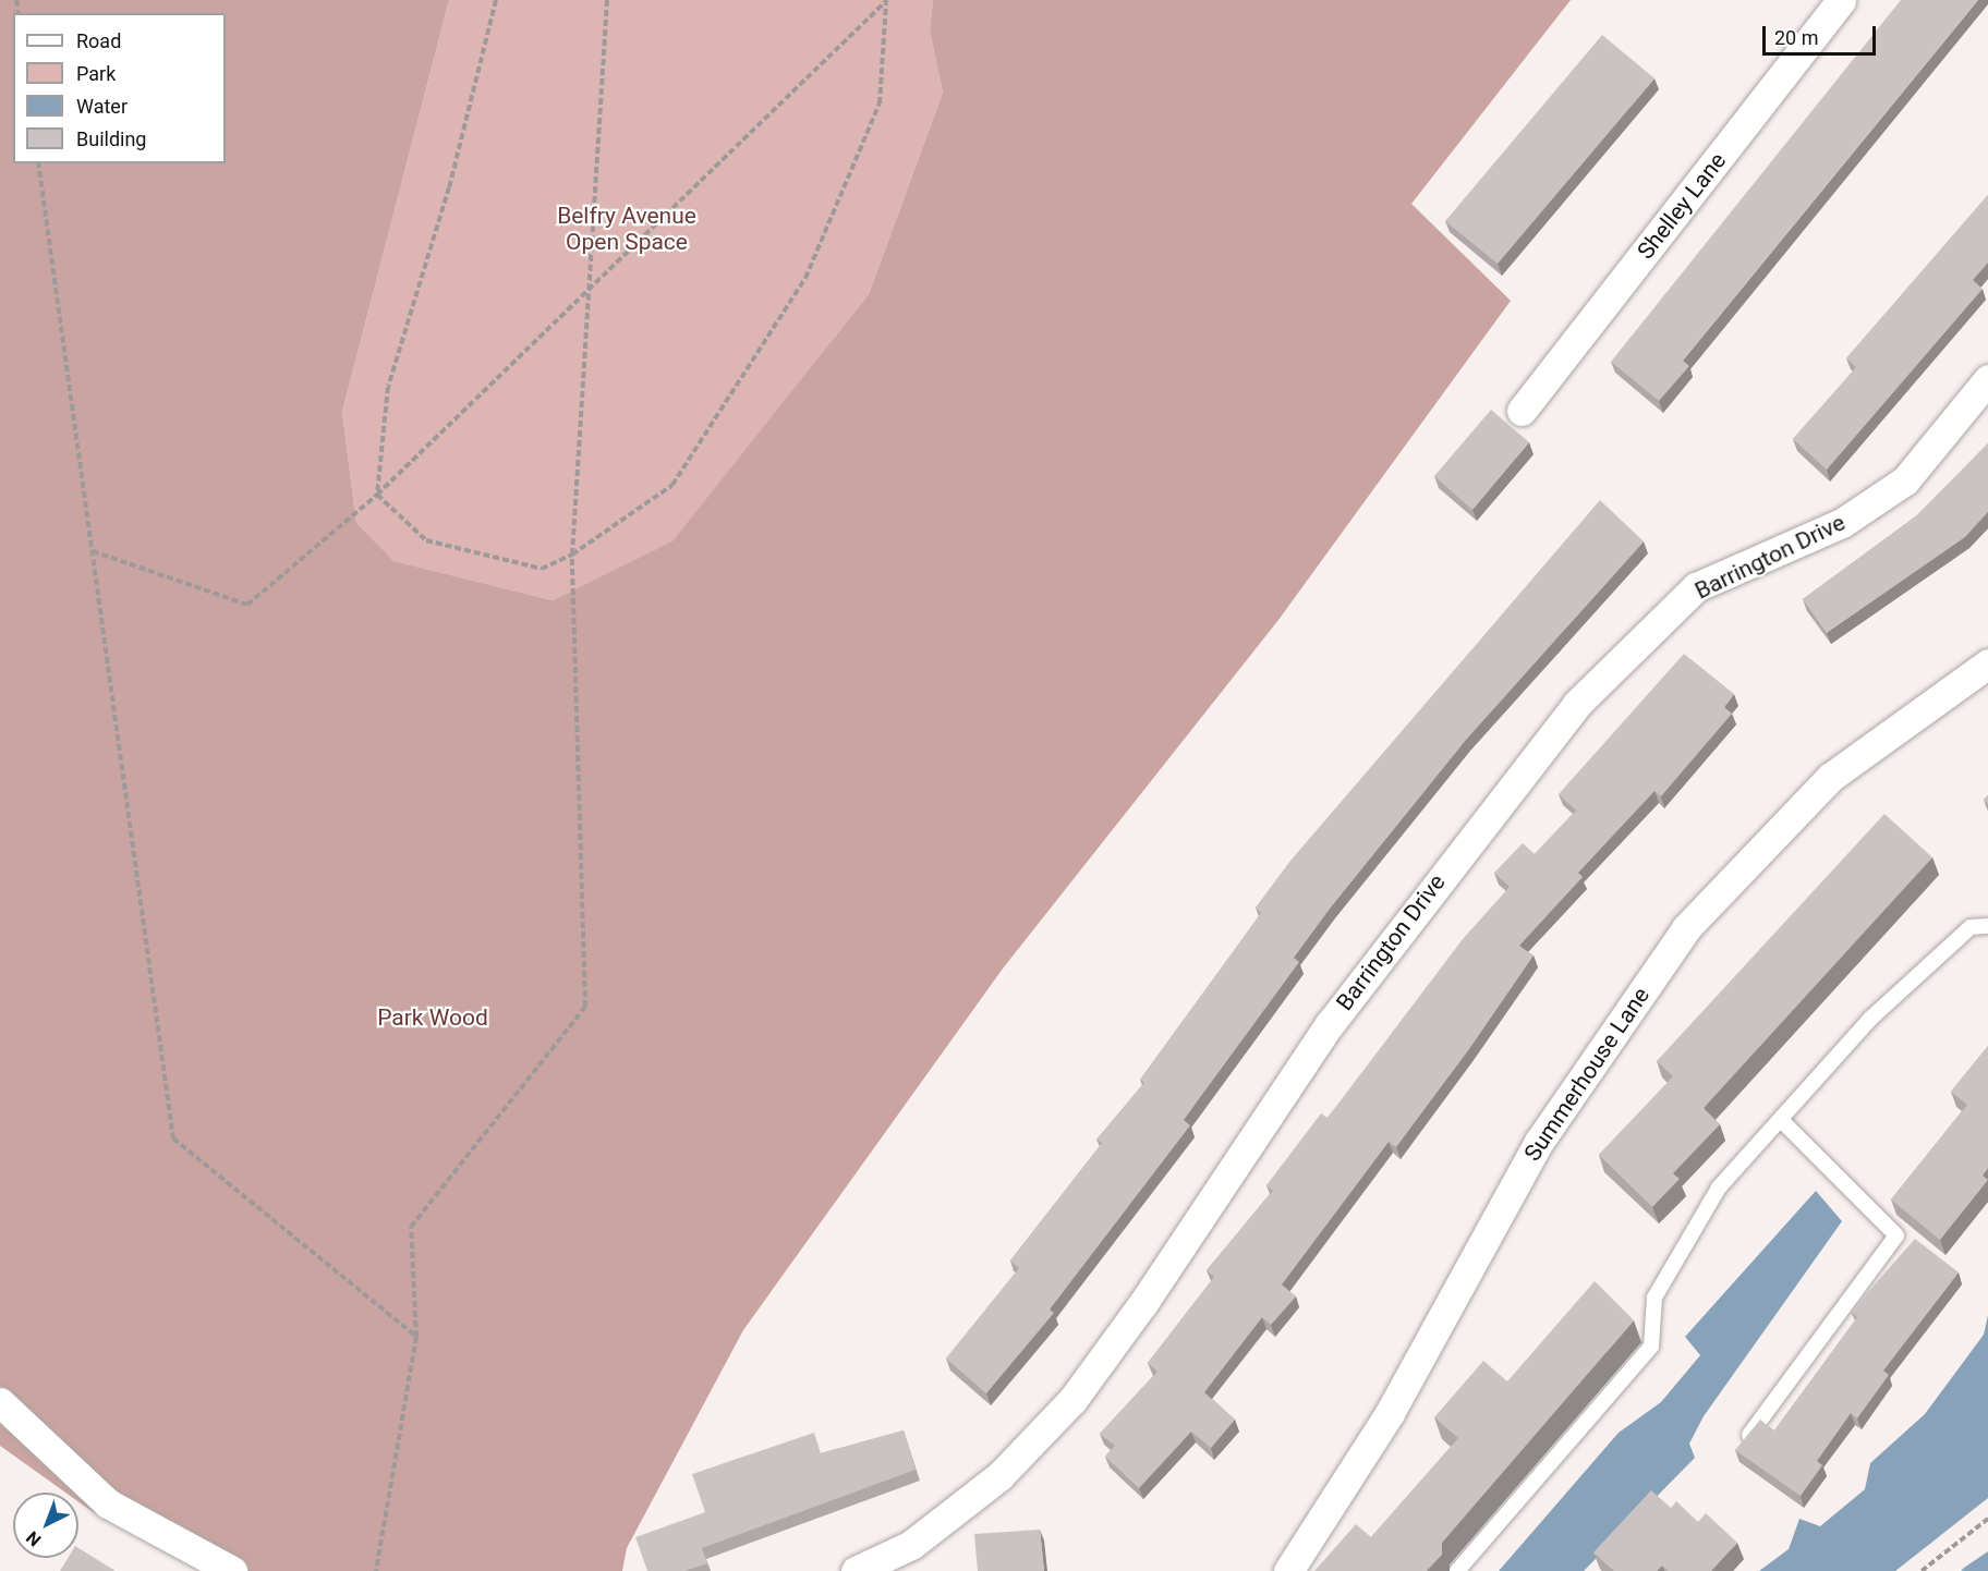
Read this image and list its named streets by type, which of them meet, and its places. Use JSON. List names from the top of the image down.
{
  "streets": {
    "street": ["Shelley Lane", "Barrington Drive", "Summerhouse Lane"]
  },
  "parks": ["Belfry Avenue Open Space", "Park Wood"],
  "legend": [
    "Road",
    "Park",
    "Water",
    "Building"
  ],
  "scale_bar": "20 m",
  "north": "bottom left"
}
